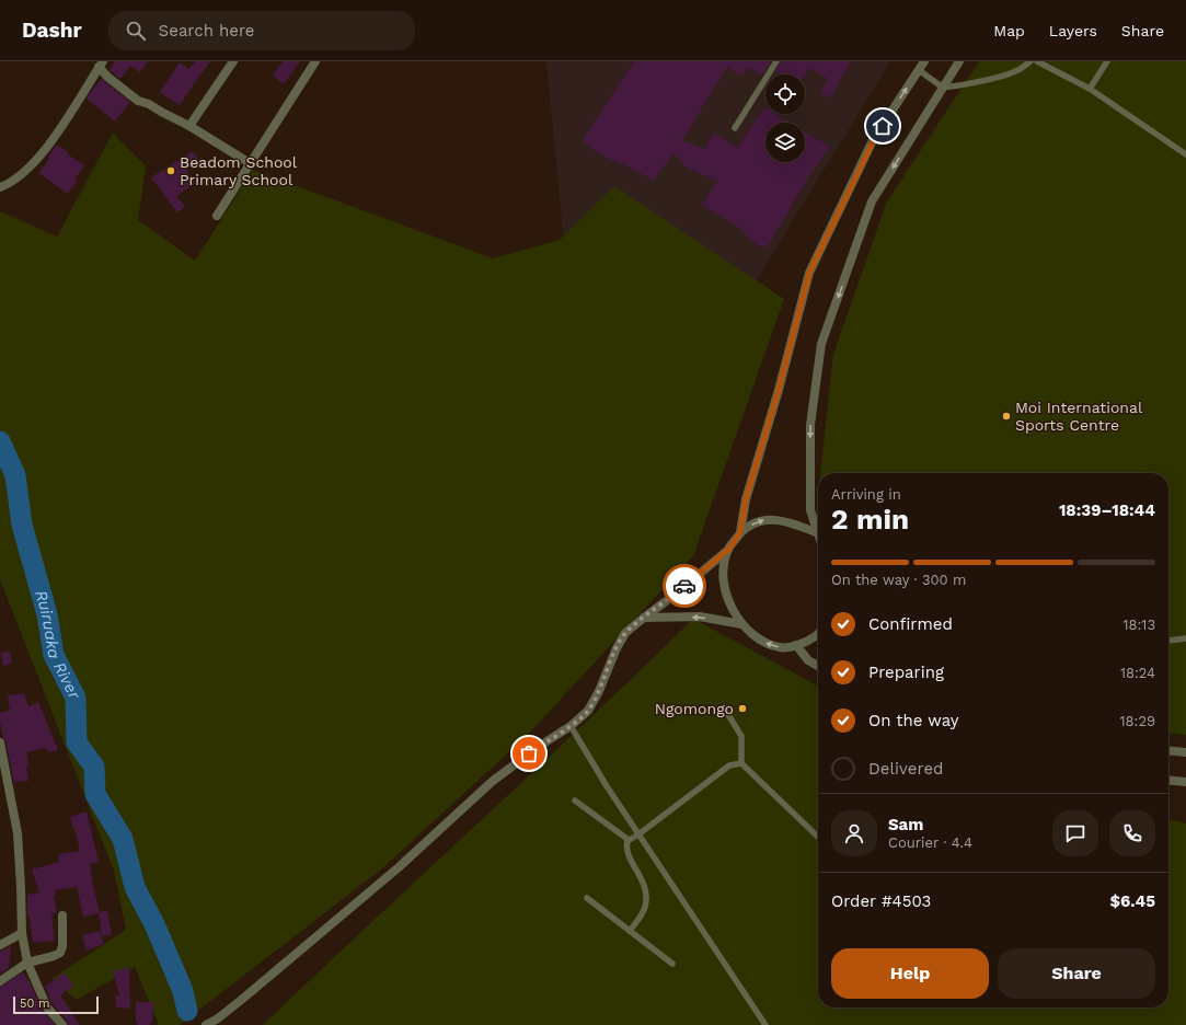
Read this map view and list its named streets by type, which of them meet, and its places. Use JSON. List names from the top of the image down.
{
  "water": ["Ruiruaka River"],
  "places": ["Beadom School Primary School", "Moi International Sports Centre", "Ngomongo"],
  "scale_bar": "50 m",
  "page": {
    "header": "Dashr",
    "search": "Search here",
    "nav": ["Map", "Layers", "Share"],
    "heading": ["2 min", "Arriving in", "18:39–18:44"],
    "panel": [
      "Sam",
      "Courier · 4.4",
      "Order #4503",
      "$6.45"
    ],
    "bar": "On the way · 300 m",
    "list": [
      ["Confirmed", "18:13"],
      ["Preparing", "18:24"],
      ["On the way", "18:29"],
      "Delivered"
    ],
    "buttons": ["Help", "Share"],
    "scale": "50 m"
  }
}
